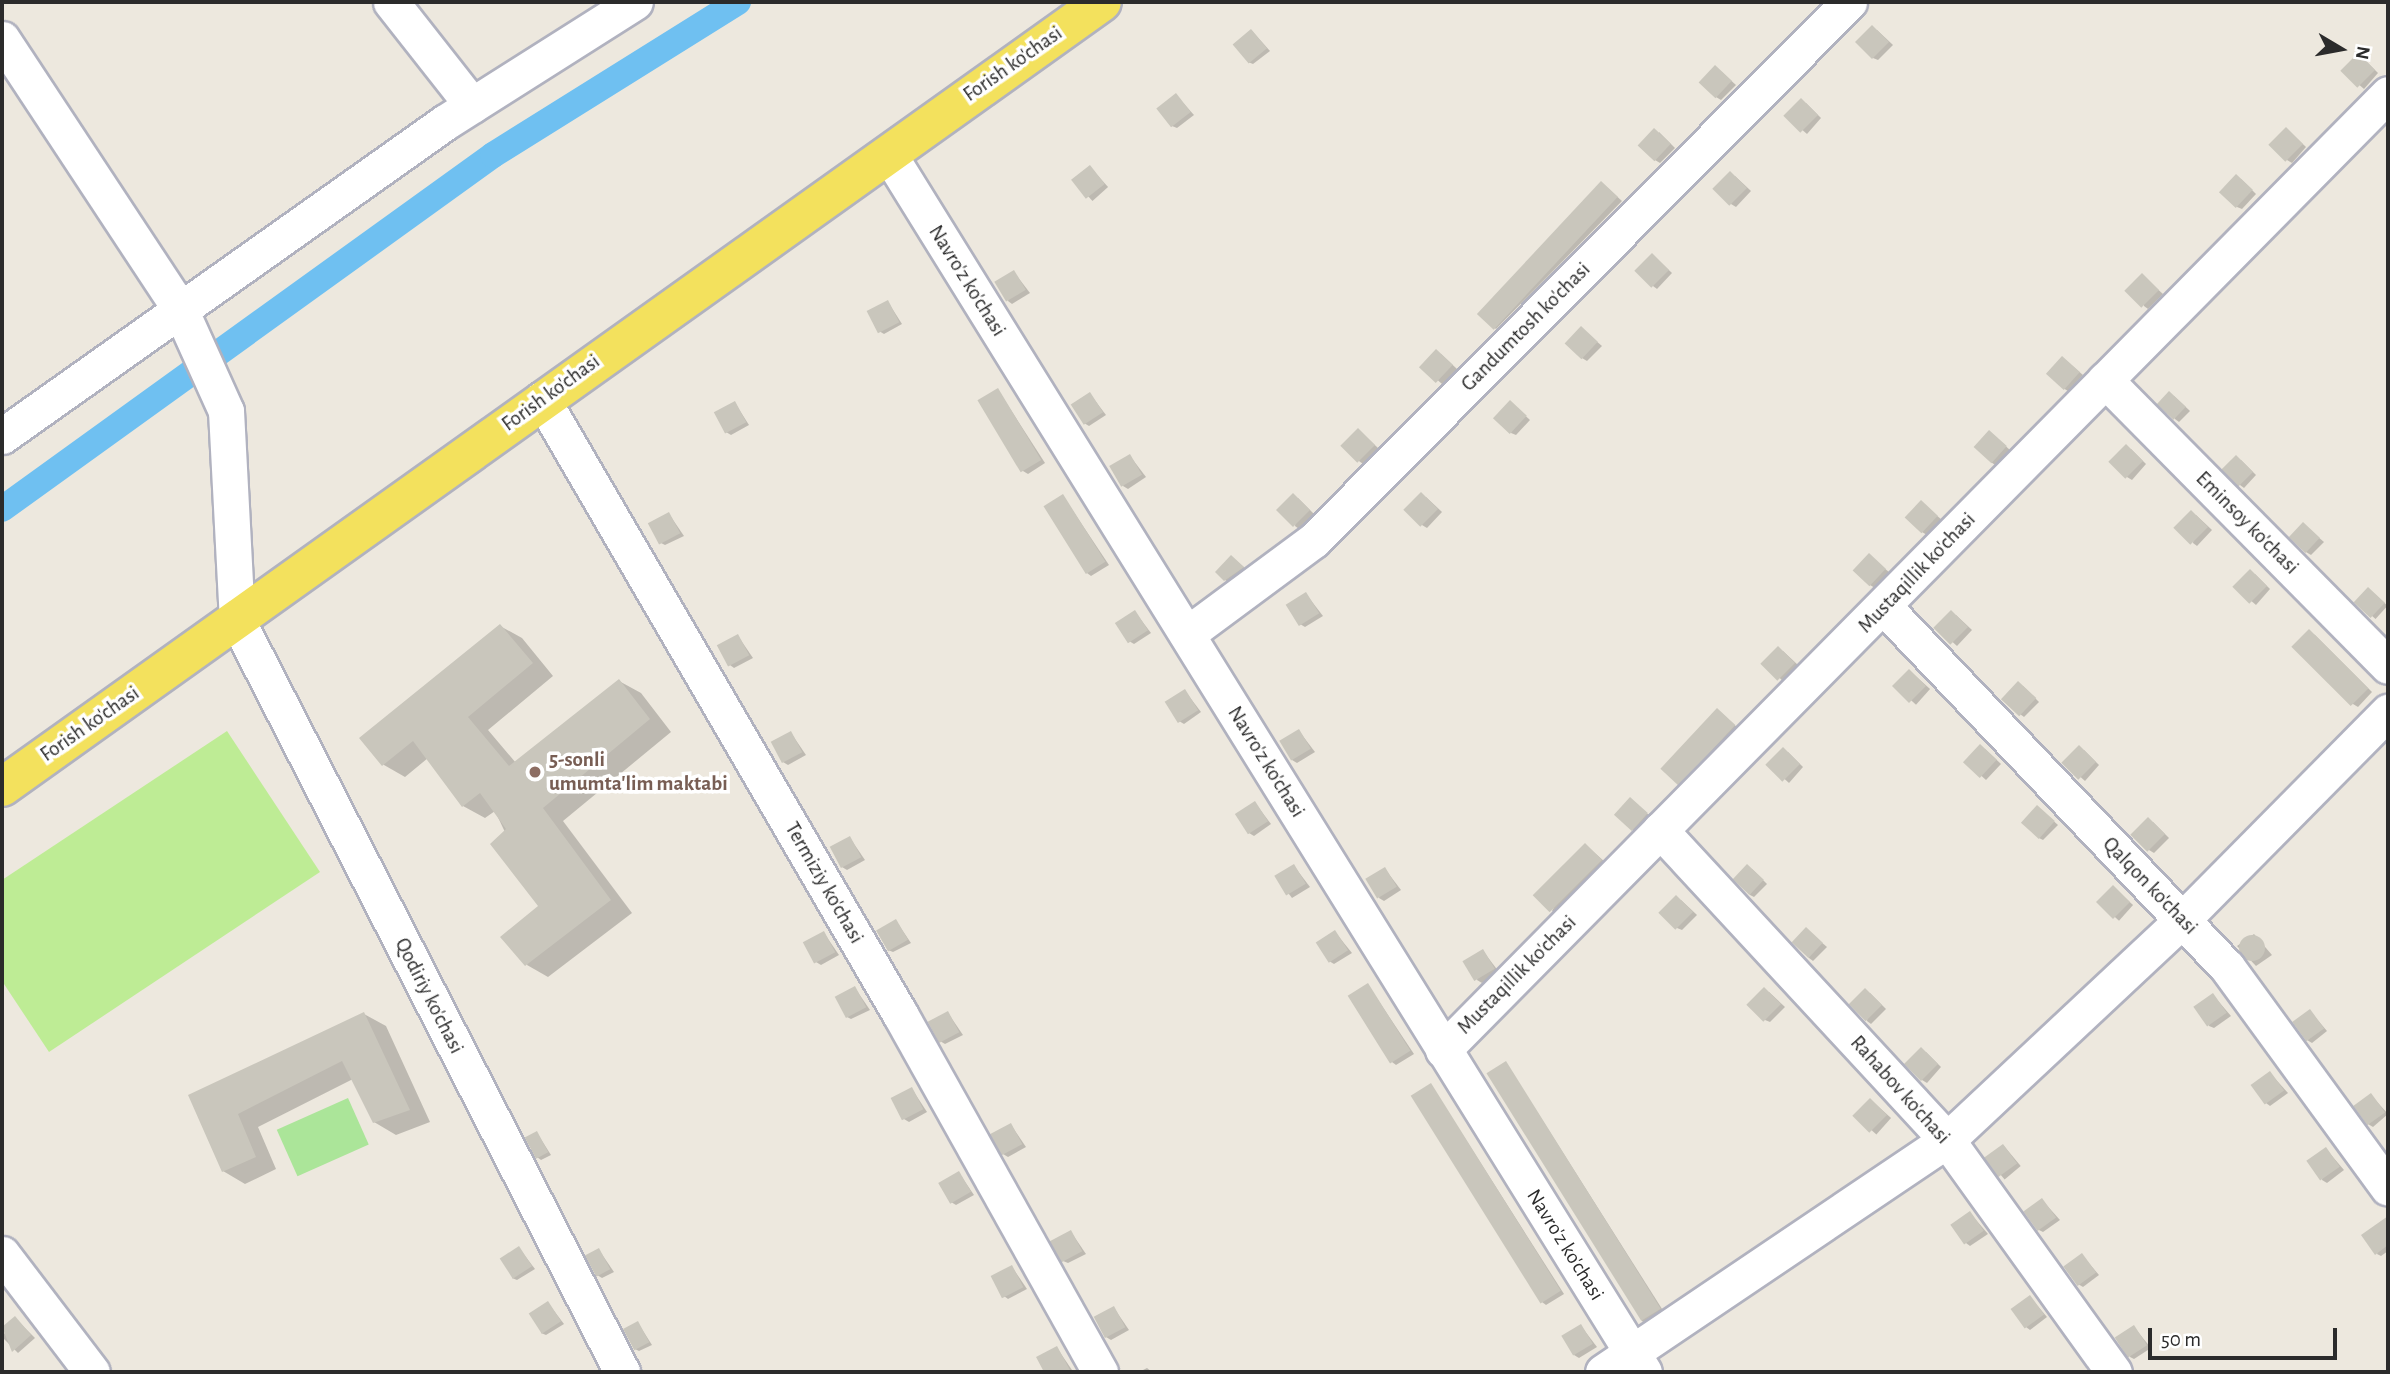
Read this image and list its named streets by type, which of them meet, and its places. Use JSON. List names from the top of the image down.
{
  "streets": {
    "main road": ["Forish ko'chasi"],
    "street": [
      "Navro'z ko'chasi",
      "Gandumtosh ko'chasi",
      "Eminsoy ko'chasi",
      "Mustaqillik ko'chasi",
      "Termiziy ko'chasi",
      "Qalqon ko'chasi",
      "Qodiriy ko'chasi",
      "Rahabov ko'chasi"
    ]
  },
  "crossings": [
    ["Forish ko'chasi", "Navro'z ko'chasi"],
    ["Forish ko'chasi", "Termiziy ko'chasi"],
    ["Forish ko'chasi", "Qodiriy ko'chasi"],
    ["Navro'z ko'chasi", "Gandumtosh ko'chasi"],
    ["Navro'z ko'chasi", "Mustaqillik ko'chasi"],
    ["Eminsoy ko'chasi", "Mustaqillik ko'chasi"],
    ["Mustaqillik ko'chasi", "Qalqon ko'chasi"],
    ["Mustaqillik ko'chasi", "Rahabov ko'chasi"]
  ],
  "places": ["5-sonli umumta'lim maktabi"],
  "scale_bar": "50 m",
  "north": "right"
}
